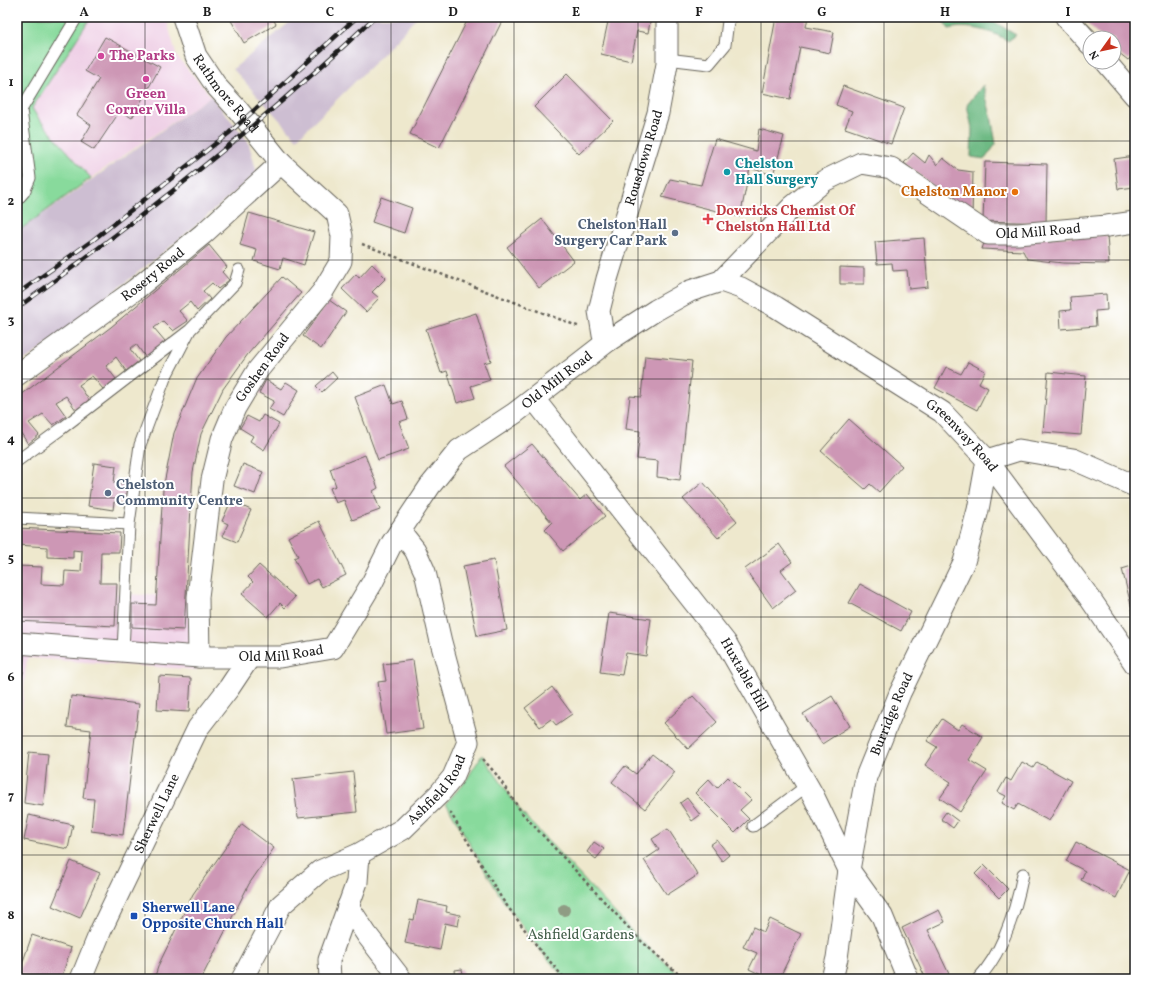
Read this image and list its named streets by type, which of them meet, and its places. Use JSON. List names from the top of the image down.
{
  "streets": {
    "street": [
      "Rathmore Road",
      "Rousdown Road",
      "Old Mill Road",
      "Rosery Road",
      "Goshen Road",
      "Greenway Road",
      "Huxtable Hill",
      "Burridge Road",
      "Ashfield Road",
      "Sherwell Lane"
    ]
  },
  "crossings": [
    ["Rathmore Road", "Rosery Road"],
    ["Rathmore Road", "Goshen Road"],
    ["Rousdown Road", "Old Mill Road"],
    ["Old Mill Road", "Goshen Road"],
    ["Old Mill Road", "Greenway Road"],
    ["Old Mill Road", "Huxtable Hill"],
    ["Old Mill Road", "Ashfield Road"],
    ["Old Mill Road", "Sherwell Lane"],
    ["Rosery Road", "Goshen Road"],
    ["Greenway Road", "Burridge Road"],
    ["Huxtable Hill", "Burridge Road"]
  ],
  "parks": ["Ashfield Gardens"],
  "places": {
    "other": [
      "The Parks",
      "Green Corner Villa",
      "Chelston Hall Surgery",
      "Chelston Manor",
      "Chelston Hall Surgery Car Park",
      "Chelston Community Centre"
    ],
    "health": ["Dowricks Chemist Of Chelston Hall Ltd"],
    "transit": ["Sherwell Lane Opposite Church Hall"]
  },
  "north": "bottom left",
  "grid": {
    "columns": [
      "A",
      "B",
      "C",
      "D",
      "E",
      "F",
      "G",
      "H",
      "I"
    ],
    "rows": [
      "1",
      "2",
      "3",
      "4",
      "5",
      "6",
      "7",
      "8"
    ]
  }
}
